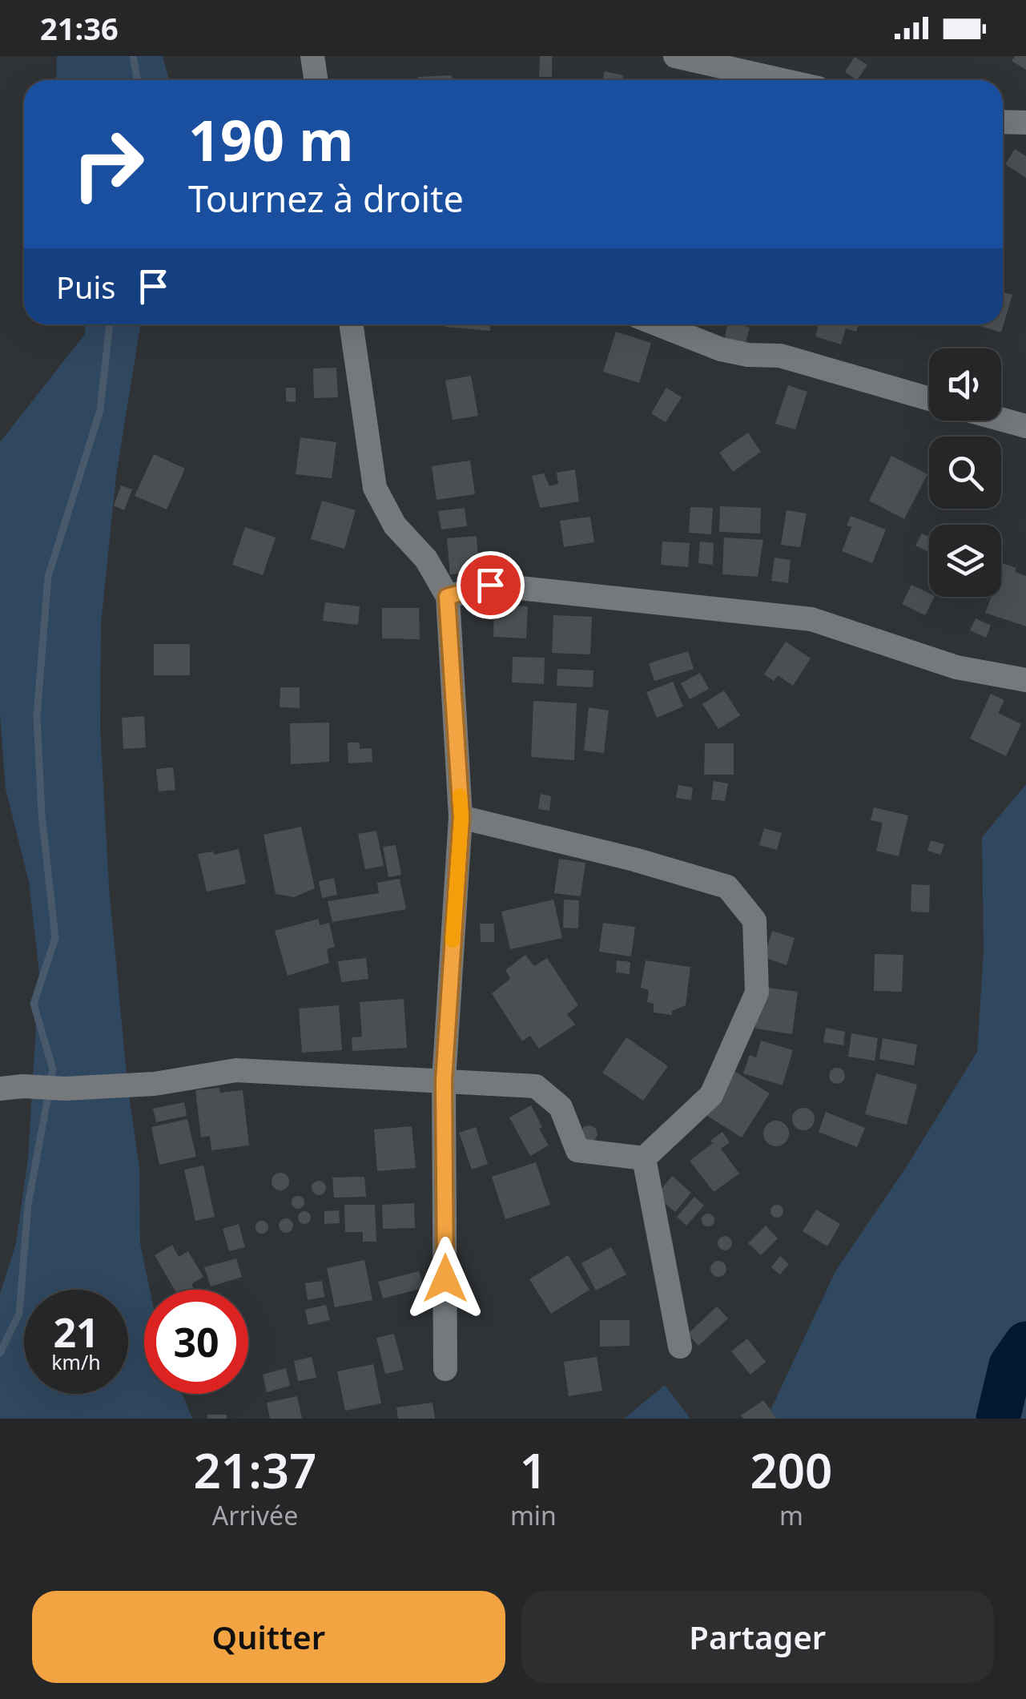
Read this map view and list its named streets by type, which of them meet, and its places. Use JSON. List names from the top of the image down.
{
  "page": {
    "status": "21:36",
    "turn": ["190 m", "Tournez à droite"],
    "then": "Puis",
    "speed": "21 km/h",
    "limit": "30",
    "eta": [
      "21:37",
      "Arrivée",
      "1",
      "min",
      "200",
      "m"
    ],
    "buttons": ["Quitter", "Partager"]
  }
}
